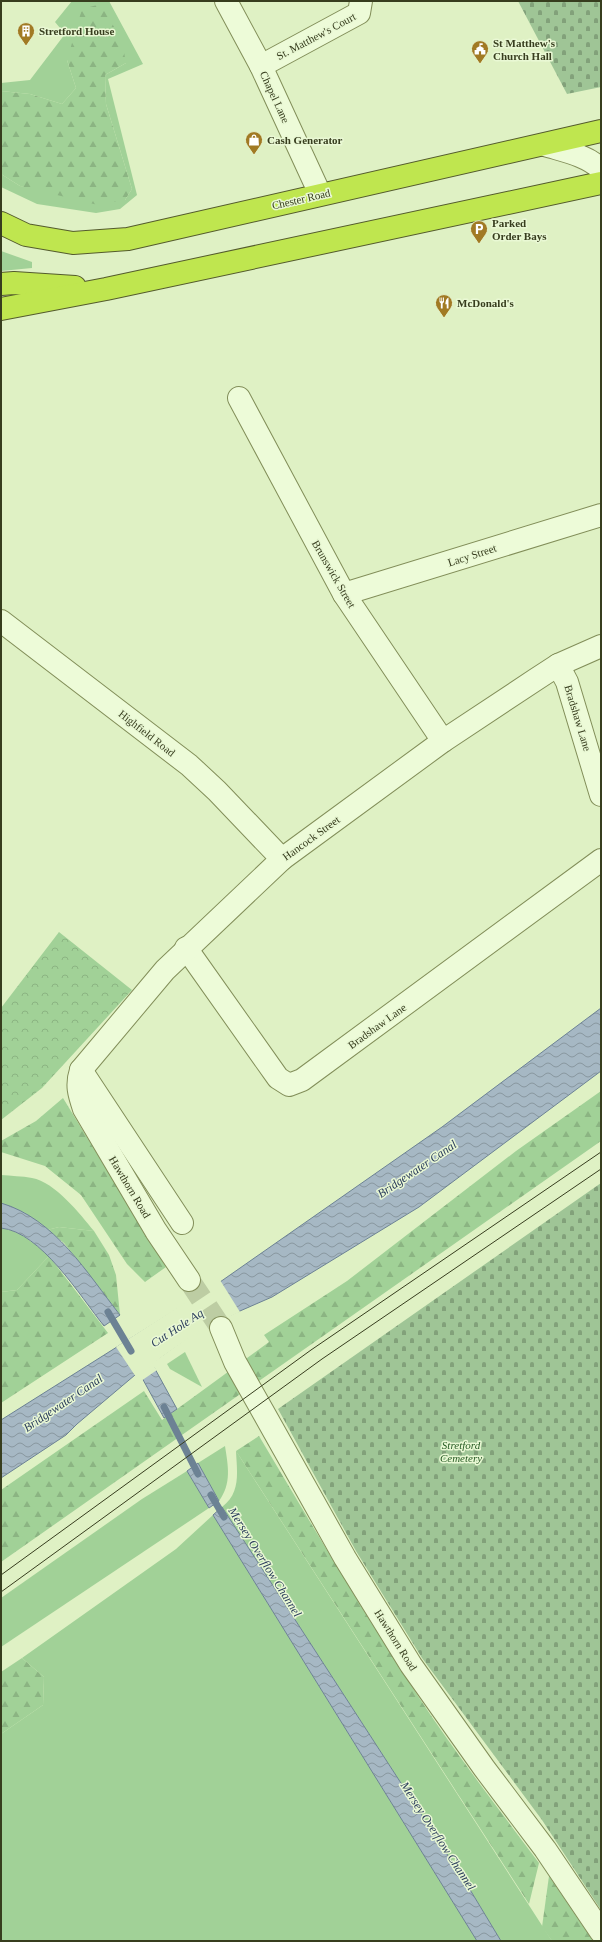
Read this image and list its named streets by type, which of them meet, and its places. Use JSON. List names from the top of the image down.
{
  "streets": {
    "highway": ["Chester Road"],
    "street": [
      "St. Matthew's Court",
      "Chapel Lane",
      "Lacy Street",
      "Brunswick Street",
      "Bradshaw Lane",
      "Highfield Road",
      "Hancock Street",
      "Hawthorn Road"
    ]
  },
  "crossings": [
    ["St. Matthew's Court", "Chapel Lane"],
    ["Chapel Lane", "Chester Road"],
    ["Lacy Street", "Brunswick Street"],
    ["Brunswick Street", "Hancock Street"],
    ["Bradshaw Lane", "Hancock Street"],
    ["Highfield Road", "Hancock Street"],
    ["Hancock Street", "Hawthorn Road"]
  ],
  "water": ["Bridgewater Canal", "Cut Hole Aq", "Mersey Overflow Channel"],
  "parks": ["Stretford Cemetery"],
  "places": {
    "building": ["Stretford House"],
    "public building": ["St Matthew's Church Hall"],
    "shop": ["Cash Generator"],
    "parking": ["Parked Order Bays"],
    "restaurant": ["McDonald's"]
  }
}
